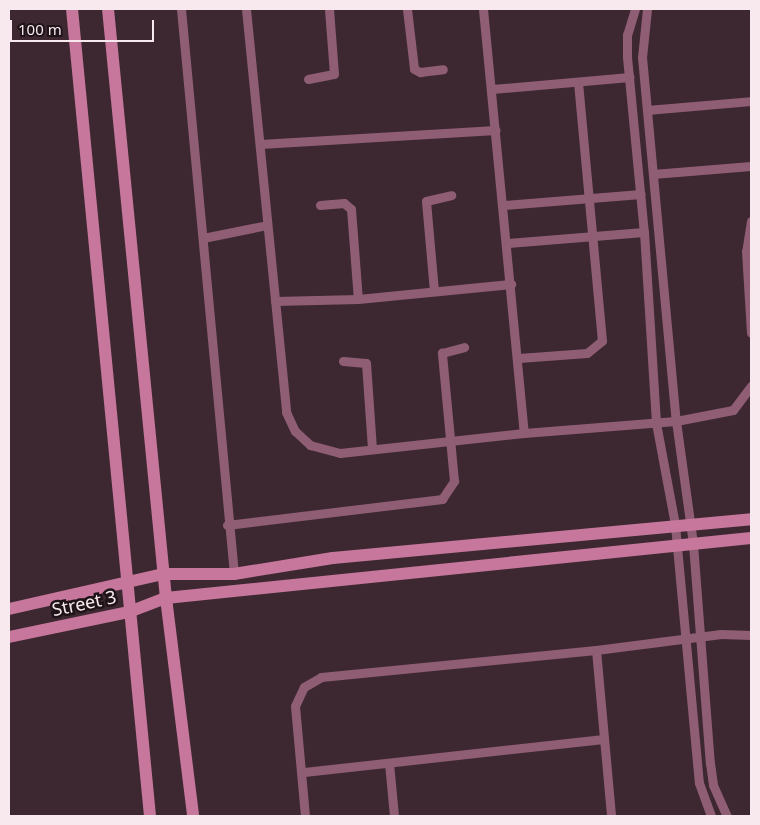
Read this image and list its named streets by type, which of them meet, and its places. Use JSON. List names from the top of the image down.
{
  "streets": {
    "street": ["Street 3"]
  },
  "scale_bar": "100 m"
}
